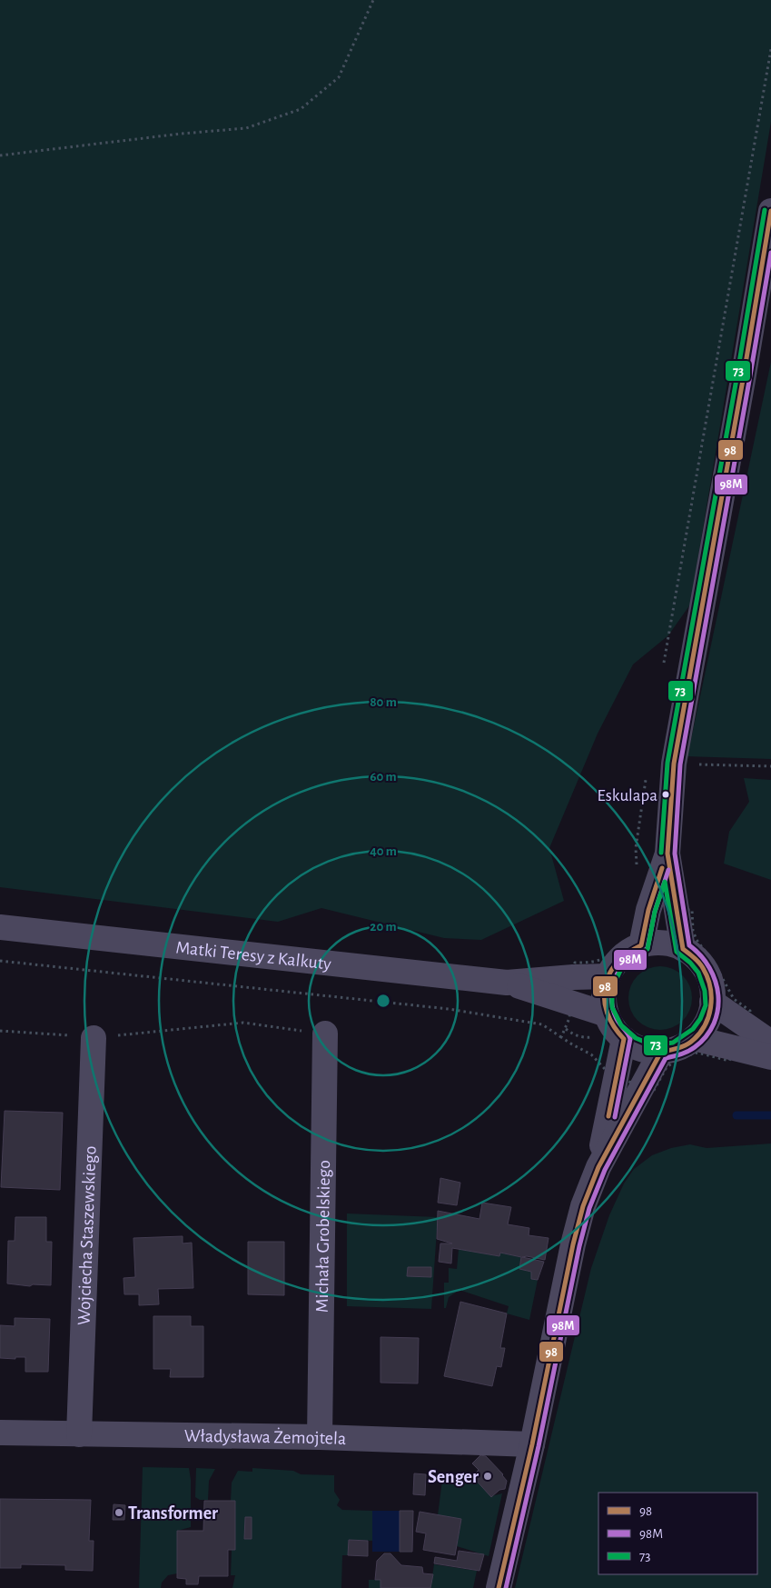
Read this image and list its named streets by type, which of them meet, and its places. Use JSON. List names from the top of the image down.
{
  "streets": {
    "street": [
      "Matki Teresy z Kalkuty",
      "Michała Grobelskiego",
      "Wojciecha Staszewskiego",
      "Władysława Żemojtela"
    ]
  },
  "crossings": [
    ["Michała Grobelskiego", "Władysława Żemojtela"],
    ["Wojciecha Staszewskiego", "Władysława Żemojtela"]
  ],
  "places": ["Eskulapa", "Senger", "Transformer"],
  "lines": ["transit line 73", "transit line 98", "transit line 98M"],
  "legend": ["98", "98M", "73"],
  "rings": [
    "80 m",
    "60 m",
    "40 m",
    "20 m"
  ]
}
